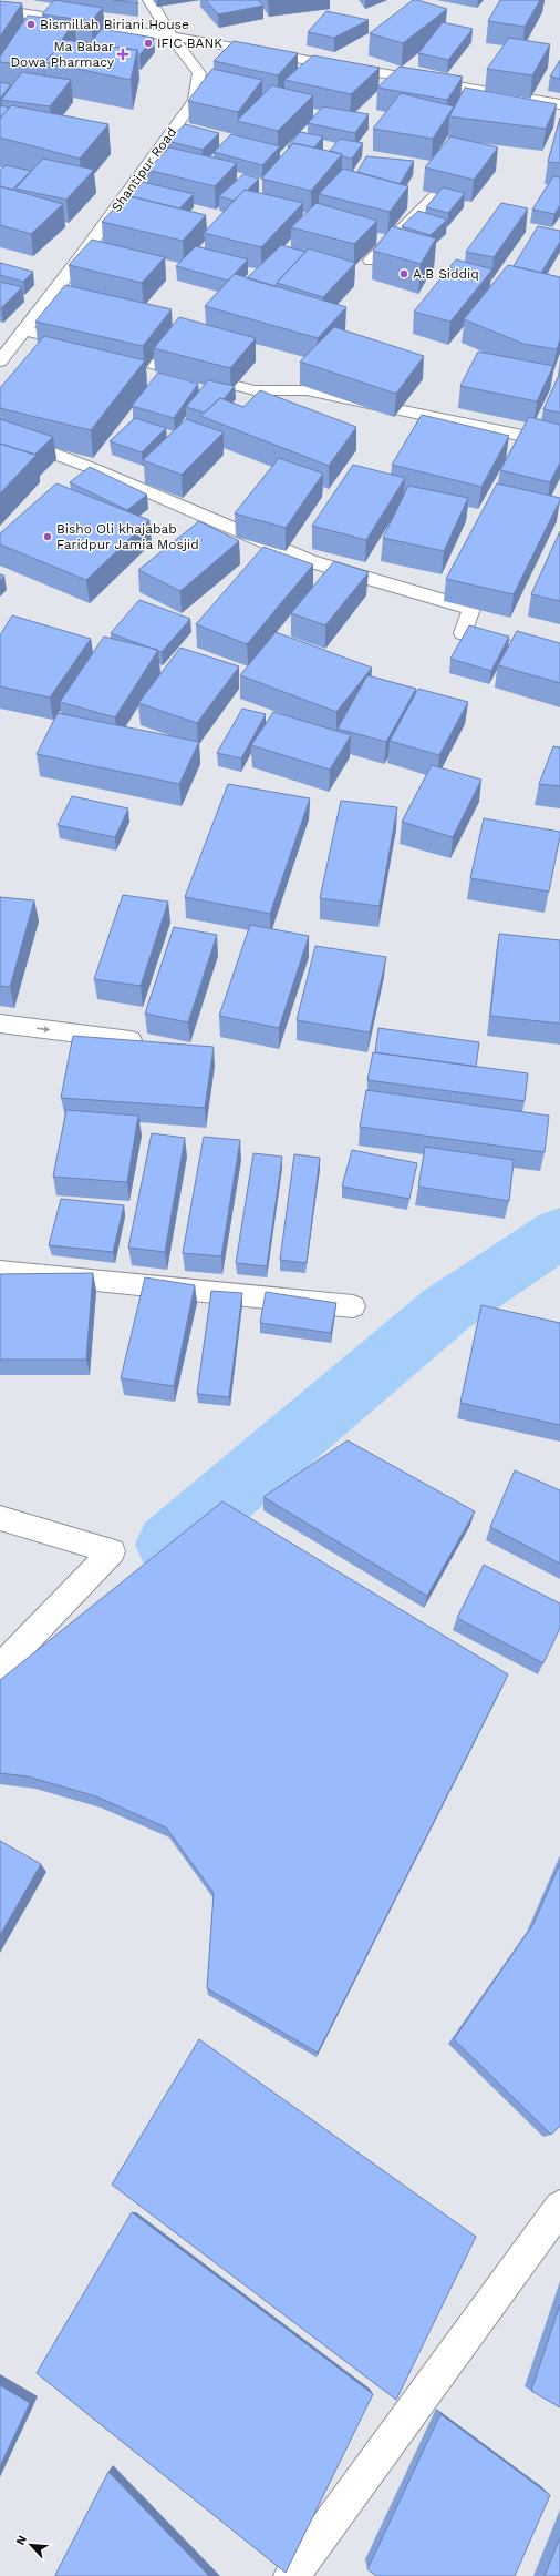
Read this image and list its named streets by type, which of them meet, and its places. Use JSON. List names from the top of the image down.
{
  "streets": {
    "street": ["Shantipur Road"]
  },
  "places": {
    "other": [
      "Bismillah Biriani House",
      "IFIC BANK",
      "A.B Siddiq",
      "Bisho Oli khajabab Faridpur Jamia Mosjid"
    ],
    "health": ["Ma Babar Dowa Pharmacy"]
  },
  "north": "top left"
}
